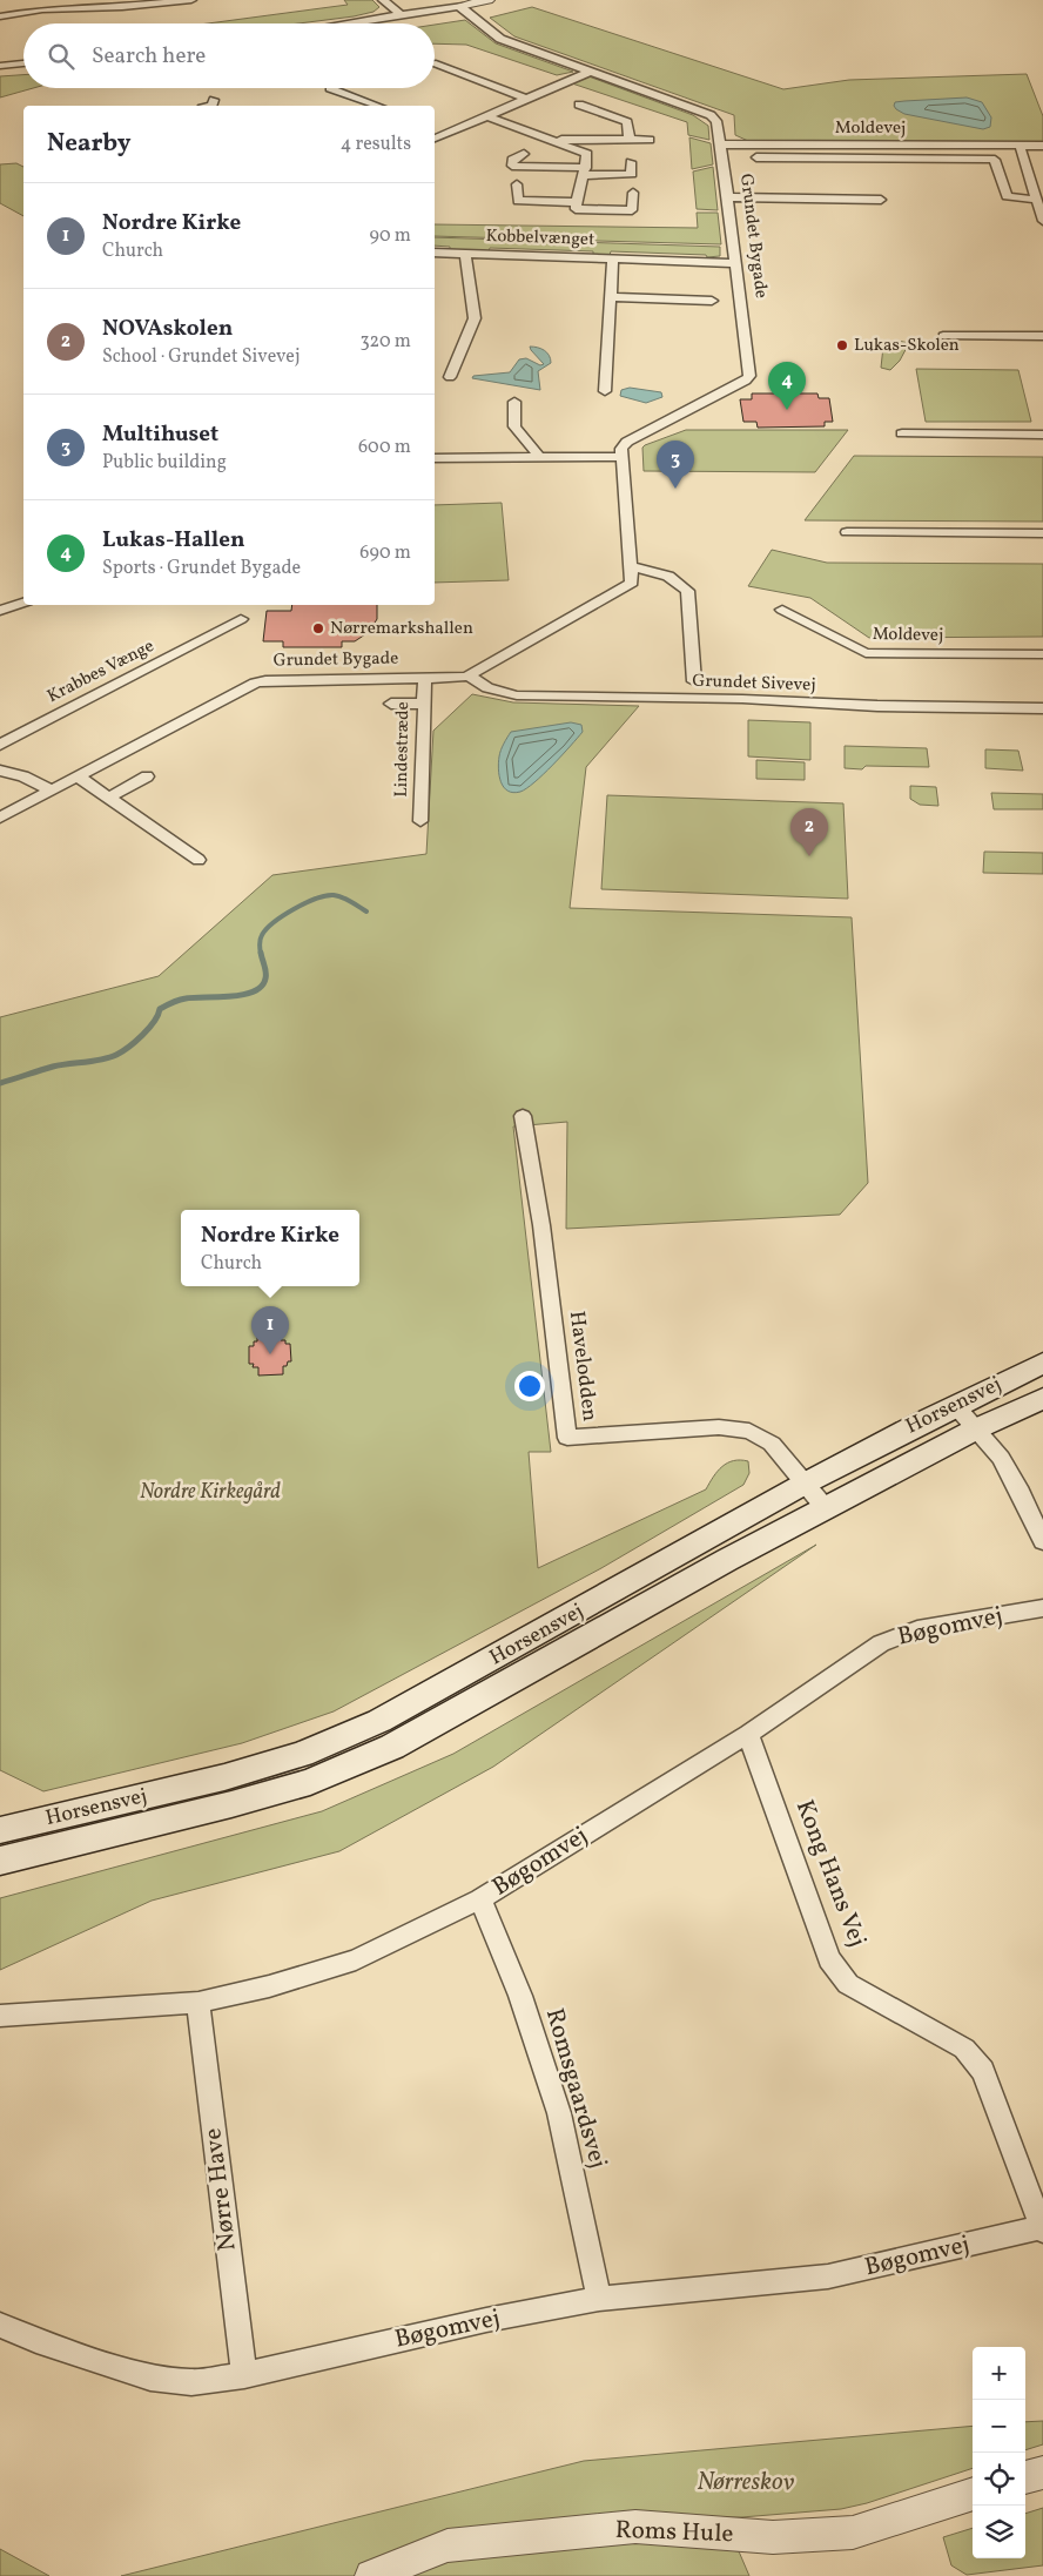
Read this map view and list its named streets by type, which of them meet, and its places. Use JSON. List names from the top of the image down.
{
  "streets": {
    "main road": ["Horsensvej"],
    "street": [
      "Moldevej",
      "Grundet Bygade",
      "Kobbelvænget",
      "Krabbes Vænge",
      "Grundet Sivevej",
      "Lindestræde",
      "Havelodden",
      "Bøgomvej",
      "Kong Hans Vej",
      "Romsgaardsvej",
      "Nørre Have",
      "Roms Hule"
    ]
  },
  "crossings": [
    ["Moldevej", "Grundet Bygade"],
    ["Grundet Bygade", "Kobbelvænget"],
    ["Grundet Bygade", "Grundet Sivevej"],
    ["Grundet Bygade", "Lindestræde"],
    ["Havelodden", "Horsensvej"],
    ["Bøgomvej", "Kong Hans Vej"],
    ["Bøgomvej", "Romsgaardsvej"],
    ["Bøgomvej", "Nørre Have"]
  ],
  "parks": ["Nordre Kirkegård", "Nørreskov"],
  "places": ["Lukas-Skolen", "Nørremarkshallen"],
  "page": {
    "search": "Search here",
    "heading": ["Nearby", "4 results"],
    "list": [
      {
        "mark": "1",
        "name": "Nordre Kirke",
        "note": "Church",
        "value": "90 m"
      },
      {
        "mark": "2",
        "name": "NOVAskolen",
        "note": "School · Grundet Sivevej",
        "value": "320 m"
      },
      {
        "mark": "3",
        "name": "Multihuset",
        "note": "Public building",
        "value": "600 m"
      },
      {
        "mark": "4",
        "name": "Lukas-Hallen",
        "note": "Sports · Grundet Bygade",
        "value": "690 m"
      }
    ],
    "pins": [
      "4",
      "3",
      "2",
      "1"
    ],
    "popup": ["Nordre Kirke", "Church"],
    "map_buttons": ["+", "−"]
  }
}
